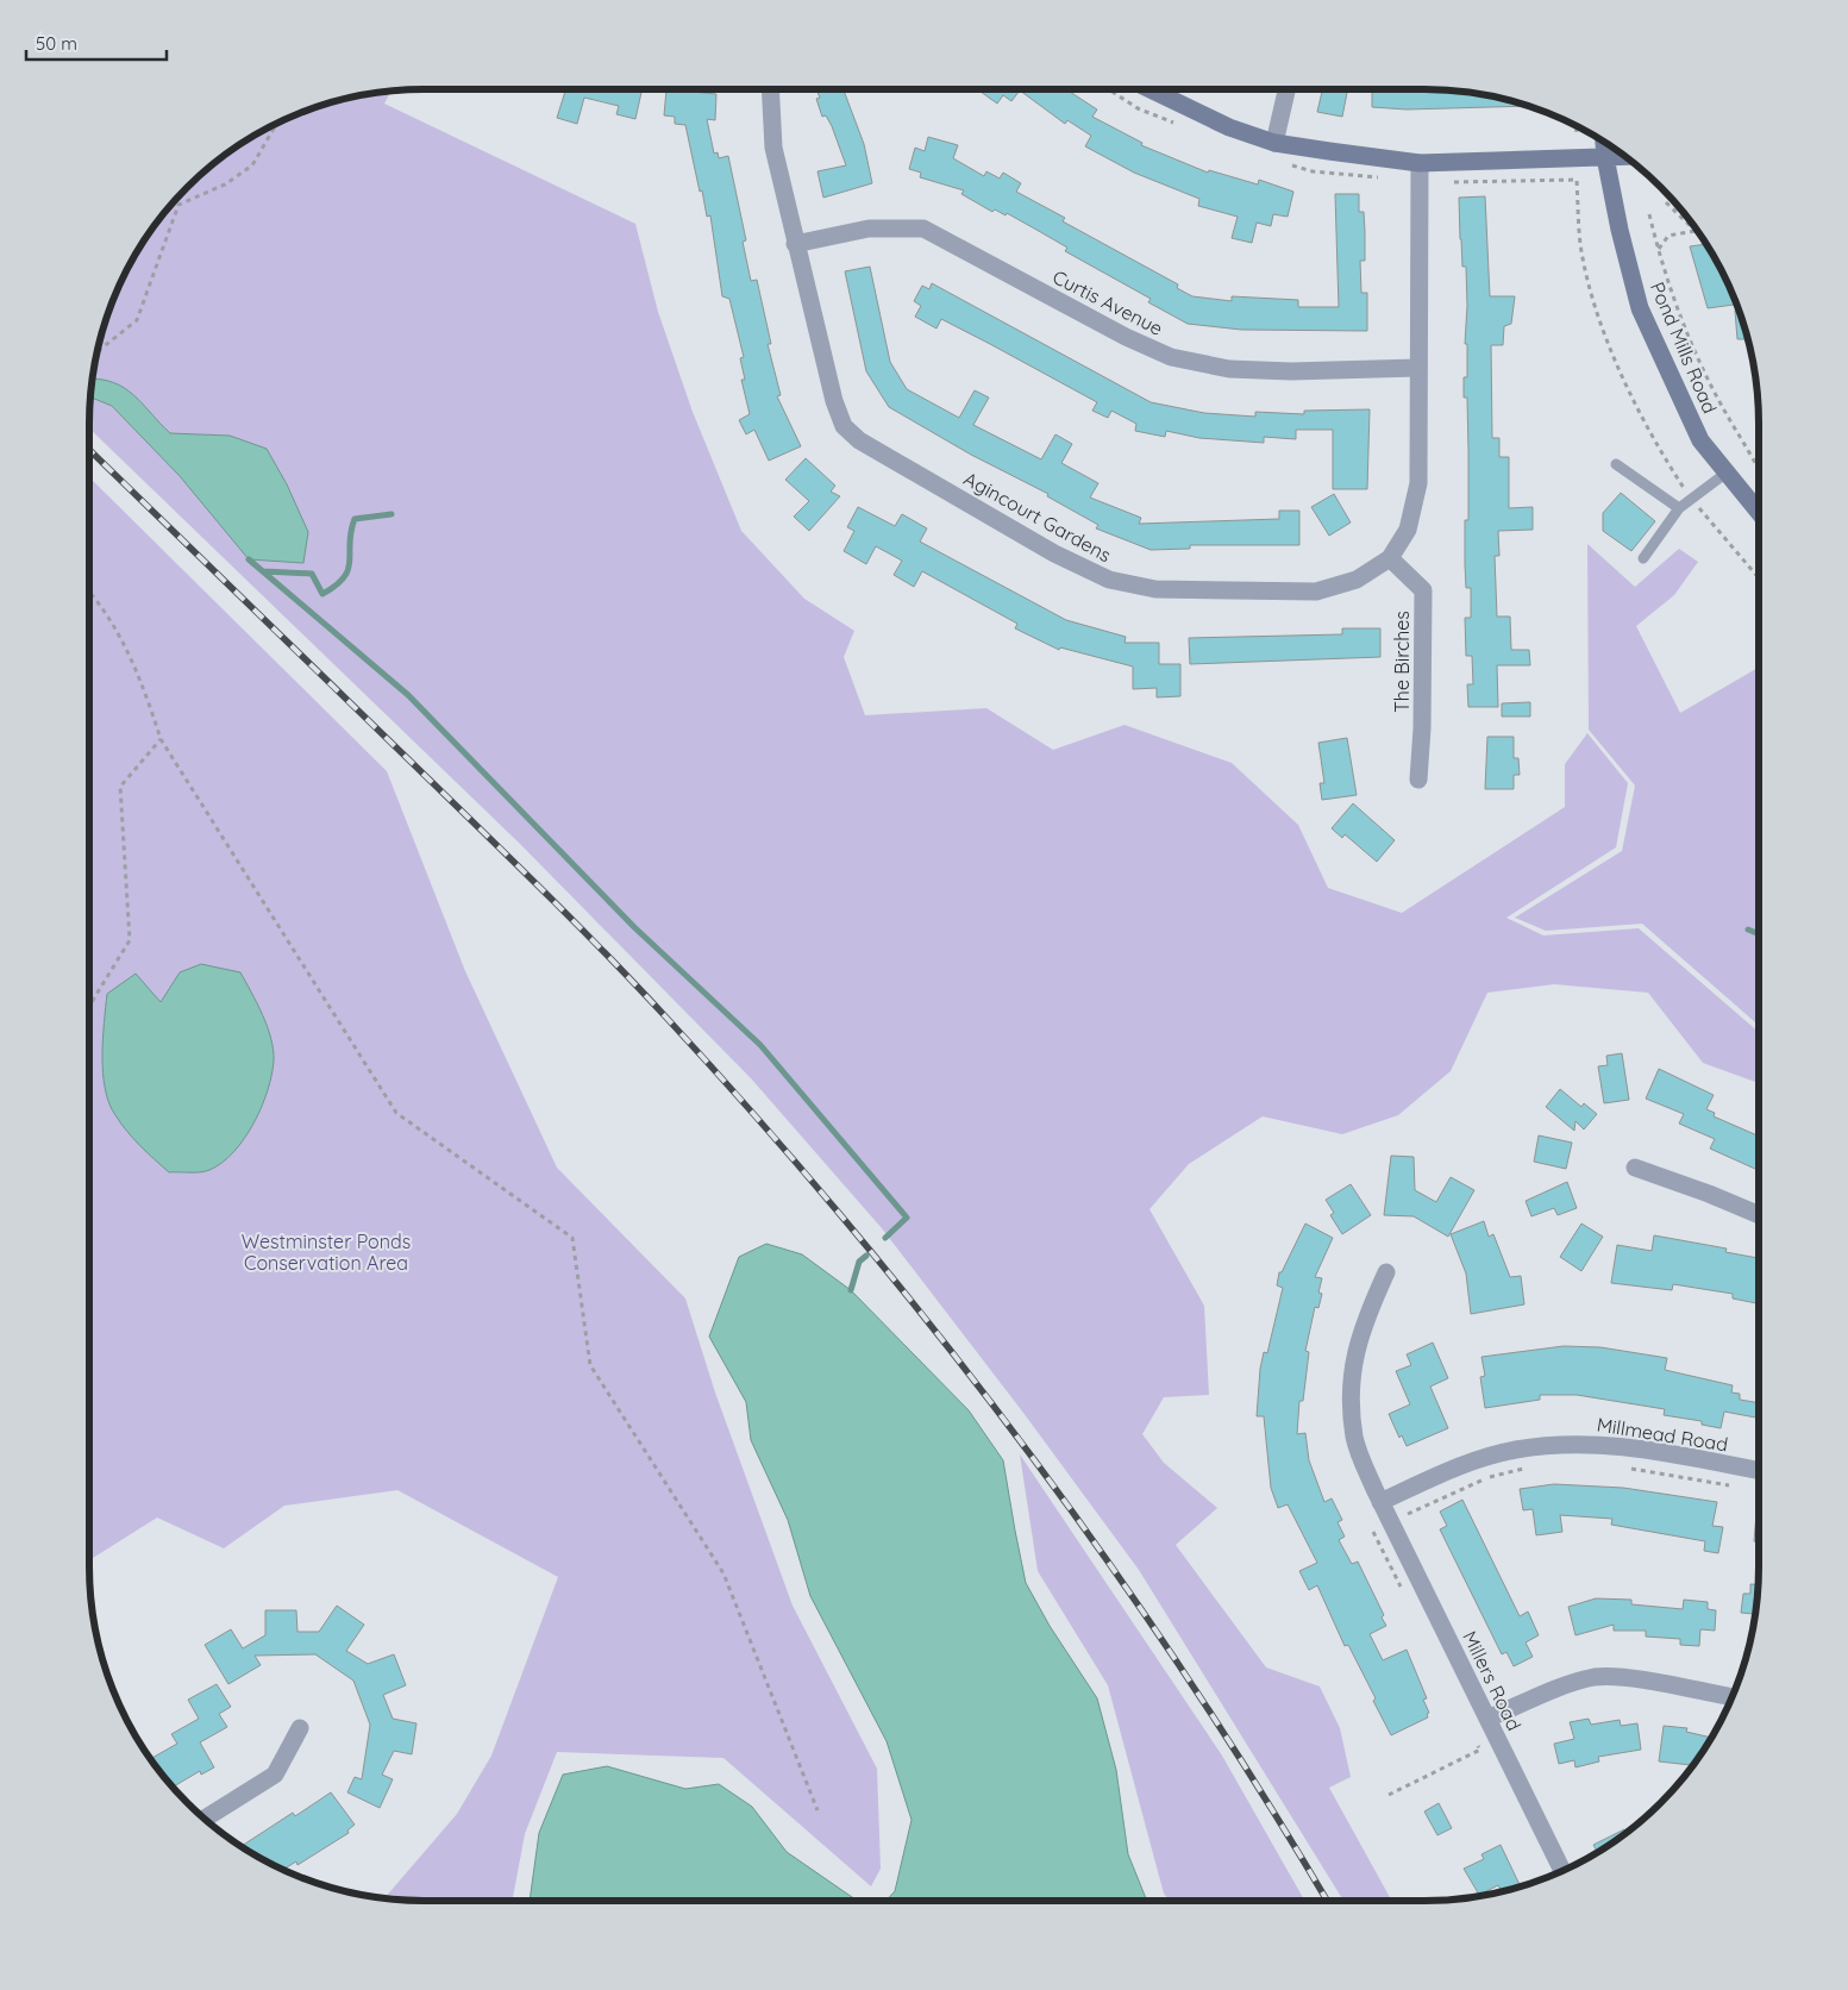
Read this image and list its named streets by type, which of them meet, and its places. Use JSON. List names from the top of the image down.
{
  "streets": {
    "street": [
      "Curtis Avenue",
      "Pond Mills Road",
      "Agincourt Gardens",
      "The Birches",
      "Millmead Road",
      "Millers Road"
    ]
  },
  "crossings": [
    ["Curtis Avenue", "Agincourt Gardens"],
    ["Agincourt Gardens", "The Birches"],
    ["Millmead Road", "Millers Road"]
  ],
  "parks": ["Westminster Ponds Conservation Area"],
  "scale_bar": "50 m"
}
